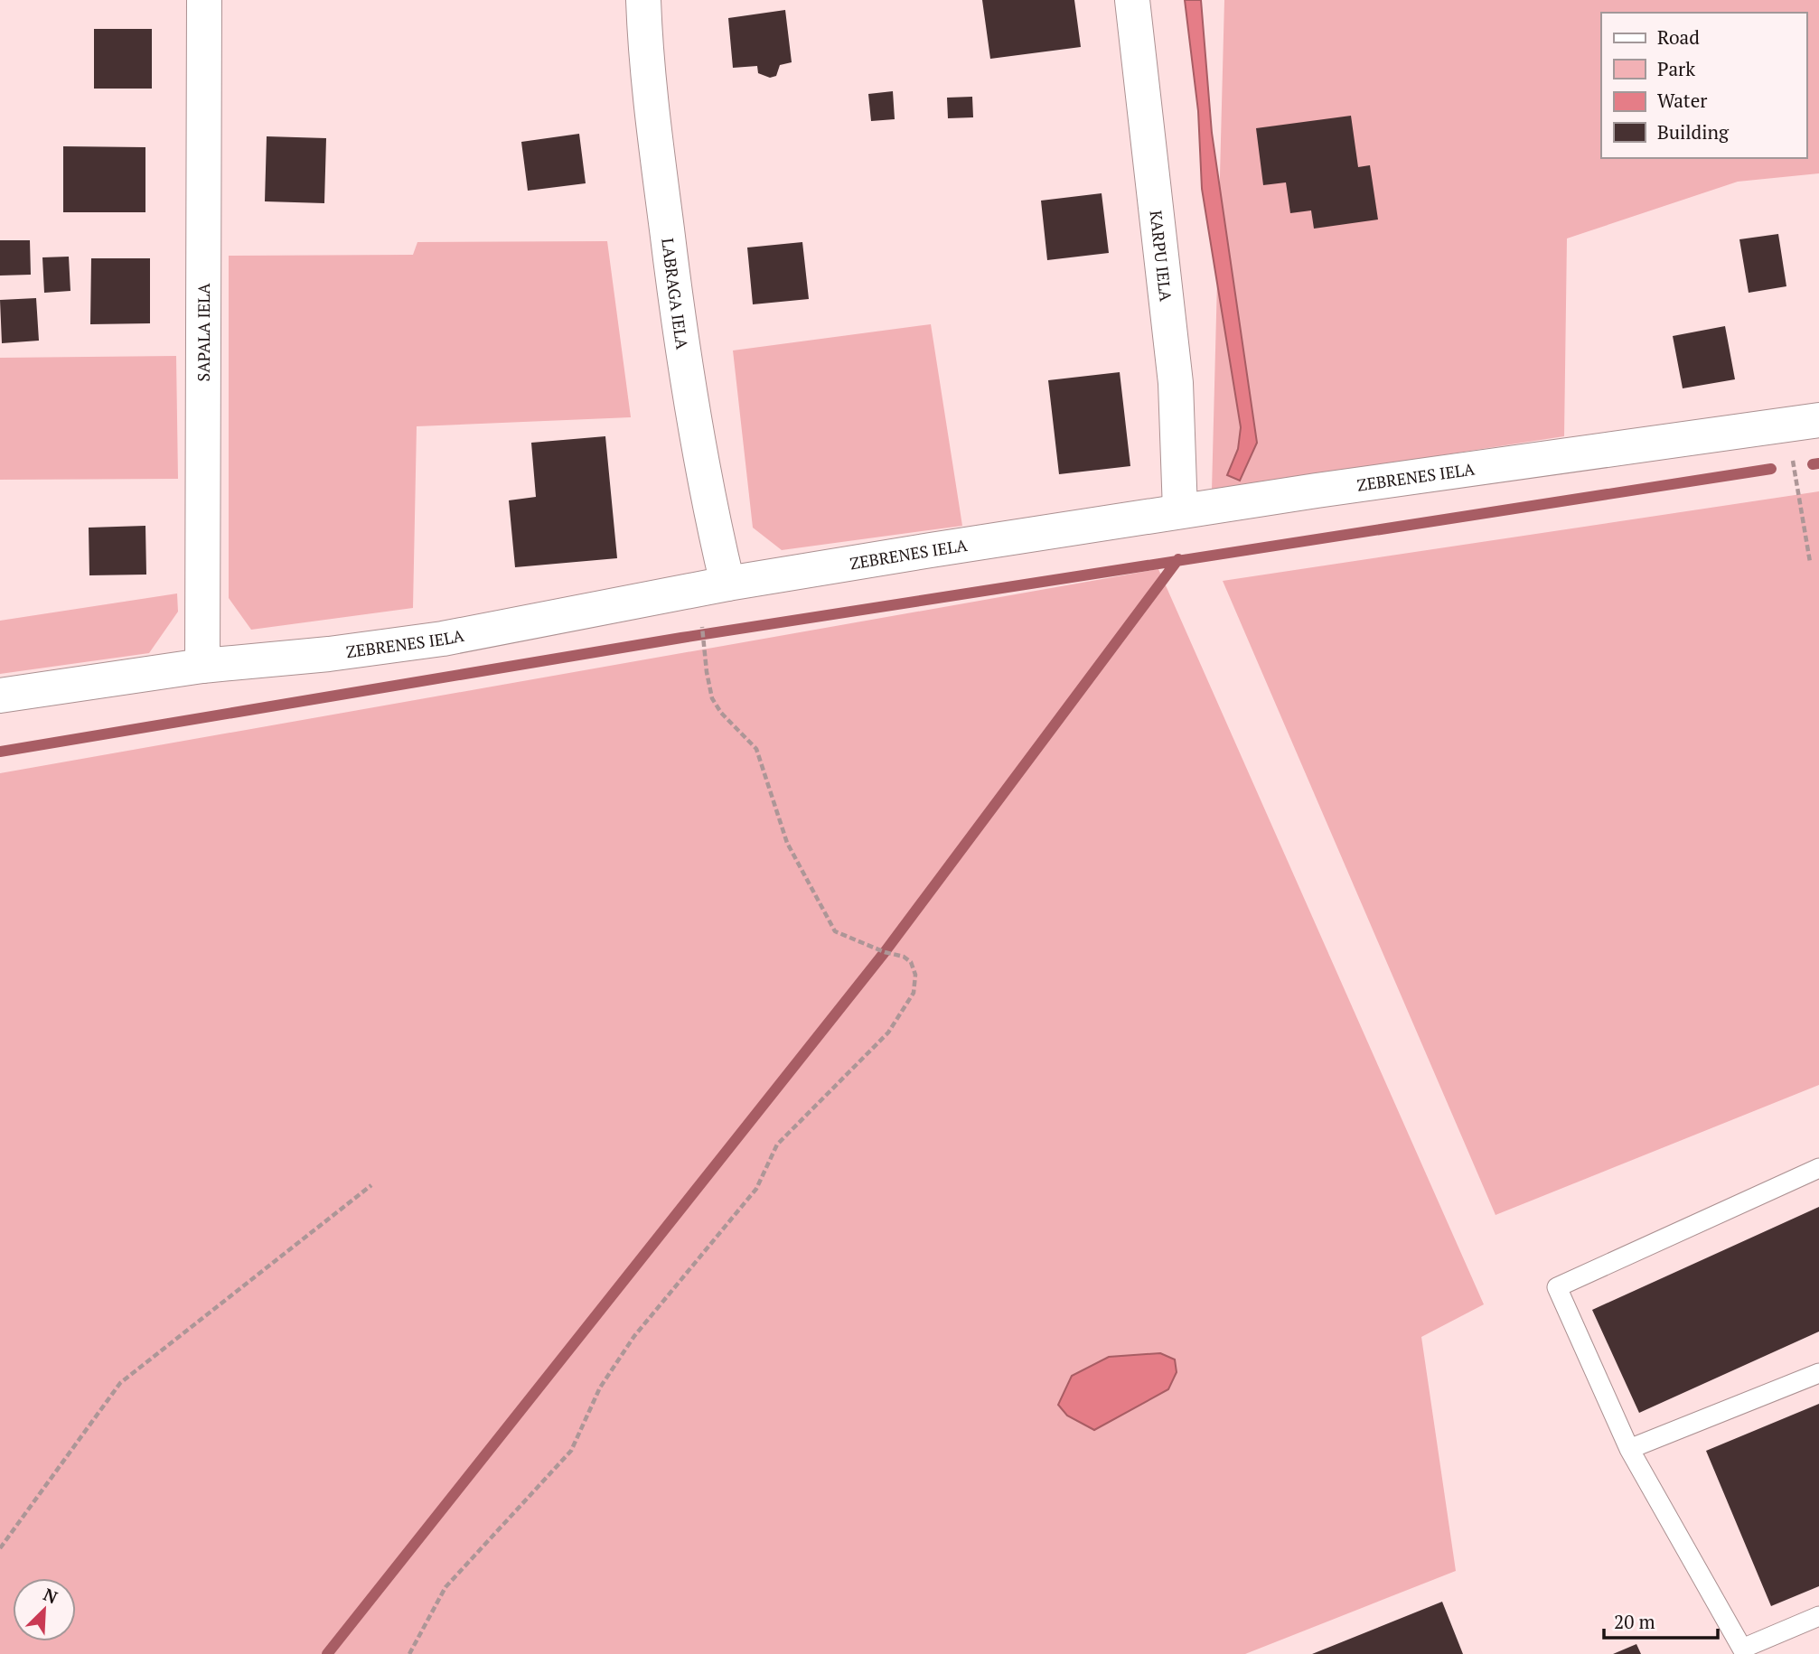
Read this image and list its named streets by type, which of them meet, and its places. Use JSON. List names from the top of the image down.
{
  "streets": {
    "street": [
      "KARPU IELA",
      "LABRAGA IELA",
      "SAPALA IELA",
      "ZEBRENES IELA"
    ]
  },
  "crossings": [
    ["KARPU IELA", "ZEBRENES IELA"],
    ["LABRAGA IELA", "ZEBRENES IELA"],
    ["SAPALA IELA", "ZEBRENES IELA"]
  ],
  "legend": [
    "Road",
    "Park",
    "Water",
    "Building"
  ],
  "scale_bar": "20 m",
  "north": "top right"
}
